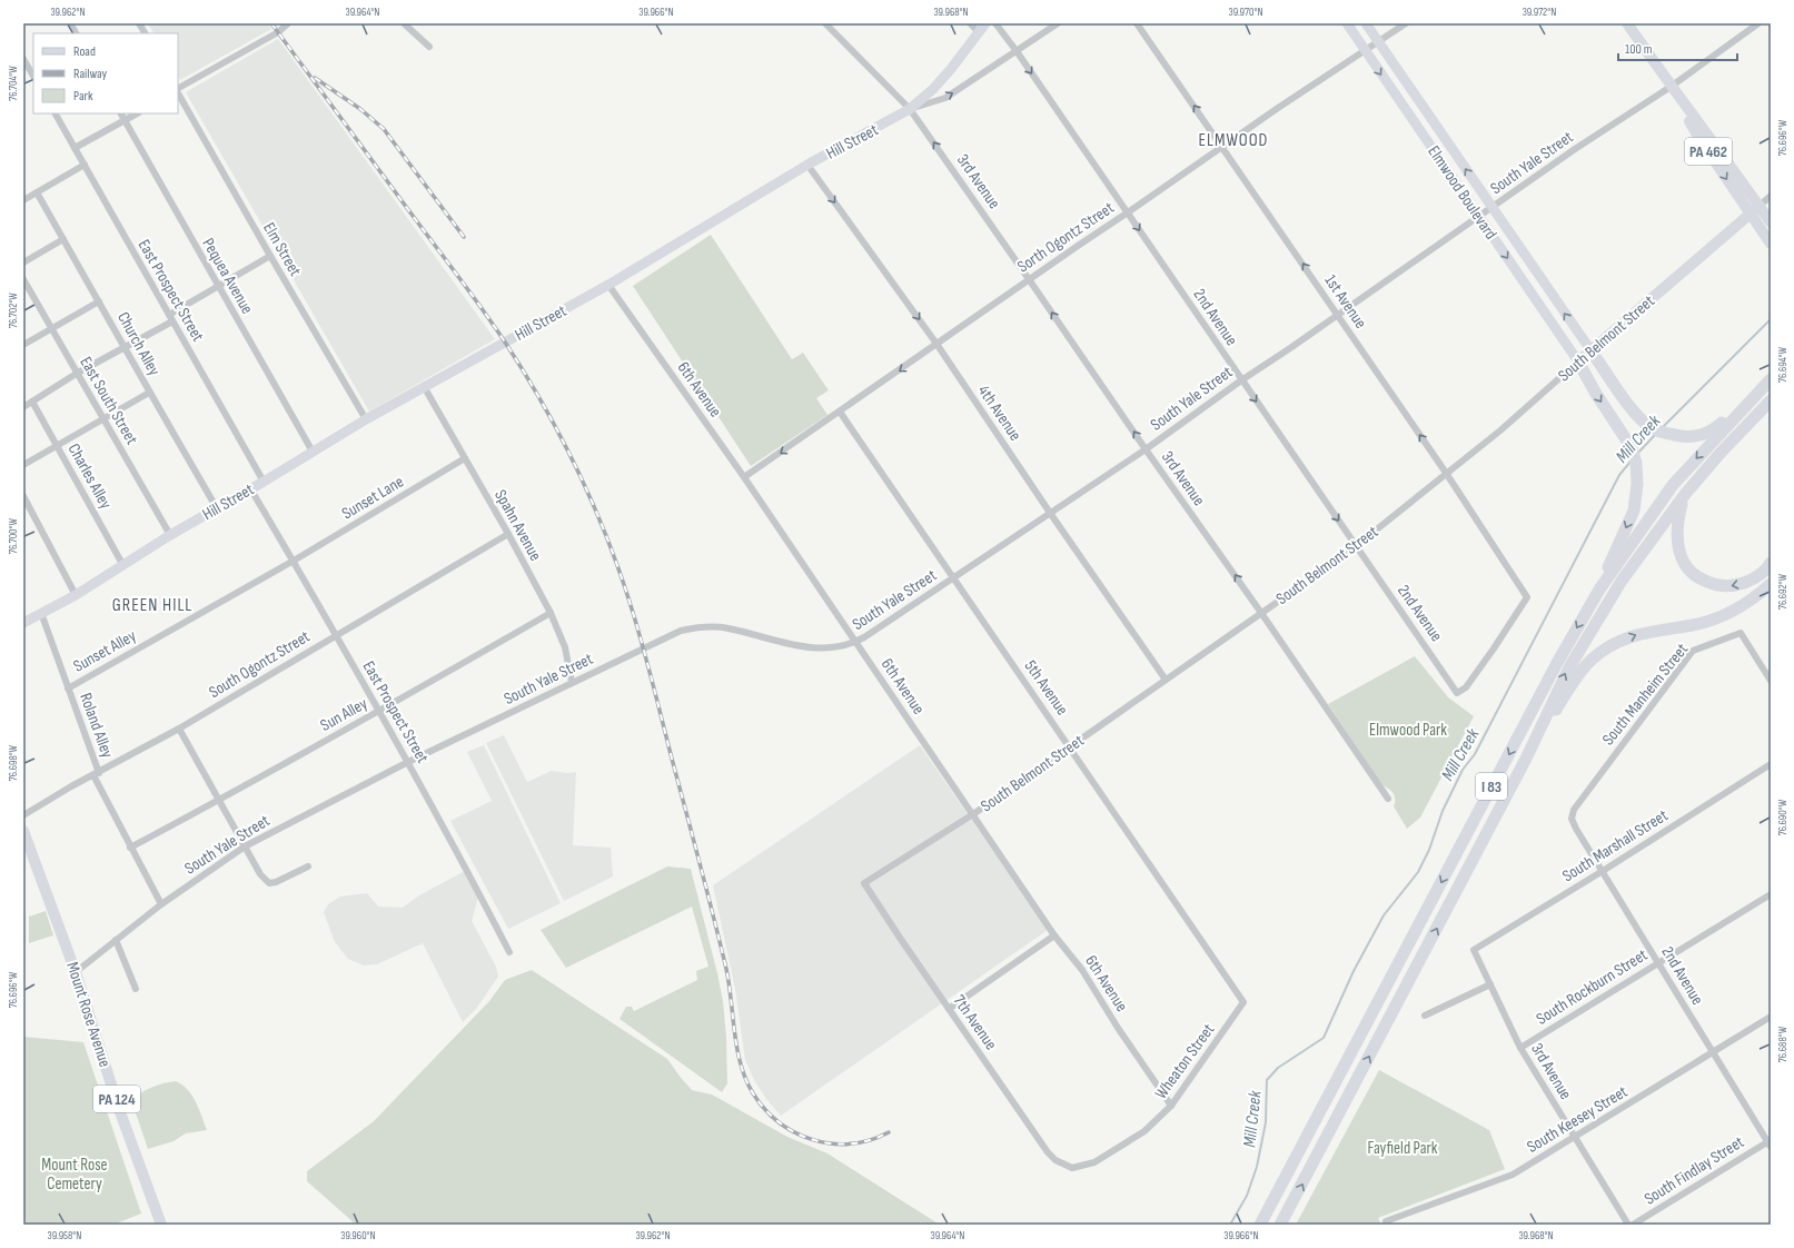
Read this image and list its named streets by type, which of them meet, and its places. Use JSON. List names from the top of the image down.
{
  "streets": {
    "highway": ["I 83"],
    "main road": [
      "Hill Street",
      "PA 462",
      "Elmwood Boulevard",
      "South Belmont Street",
      "Mount Rose Avenue",
      "PA 124"
    ],
    "street": [
      "South Yale Street",
      "3rd Avenue",
      "Sorth Ogontz Street",
      "Elm Street",
      "Pequea Avenue",
      "East Prospect Street",
      "1st Avenue",
      "2nd Avenue",
      "Church Alley",
      "6th Avenue",
      "East South Street",
      "4th Avenue",
      "Charles Alley",
      "Sunset Lane",
      "Spahn Avenue",
      "Sunset Alley",
      "South Ogontz Street",
      "5th Avenue",
      "South Manheim Street",
      "Sun Alley",
      "Roland Alley",
      "South Marshall Street",
      "South Rockburn Street",
      "7th Avenue",
      "Wheaton Street",
      "South Keesey Street",
      "South Findlay Street"
    ]
  },
  "crossings": [
    ["Hill Street", "3rd Avenue"],
    ["Hill Street", "Elm Street"],
    ["Hill Street", "Pequea Avenue"],
    ["Hill Street", "East Prospect Street"],
    ["Hill Street", "2nd Avenue"],
    ["Hill Street", "Church Alley"],
    ["Hill Street", "6th Avenue"],
    ["Hill Street", "East South Street"],
    ["Hill Street", "4th Avenue"],
    ["Hill Street", "Charles Alley"],
    ["Hill Street", "Spahn Avenue"],
    ["Hill Street", "Roland Alley"],
    ["PA 462", "South Yale Street"],
    ["PA 462", "South Belmont Street"],
    ["South Yale Street", "3rd Avenue"],
    ["South Yale Street", "Elmwood Boulevard"],
    ["South Yale Street", "East Prospect Street"],
    ["South Yale Street", "1st Avenue"],
    ["South Yale Street", "2nd Avenue"],
    ["South Yale Street", "6th Avenue"],
    ["South Yale Street", "4th Avenue"],
    ["South Yale Street", "Spahn Avenue"],
    ["South Yale Street", "5th Avenue"],
    ["South Yale Street", "Roland Alley"],
    ["South Yale Street", "Mount Rose Avenue"],
    ["3rd Avenue", "Sorth Ogontz Street"],
    ["3rd Avenue", "South Belmont Street"],
    ["3rd Avenue", "South Marshall Street"],
    ["3rd Avenue", "South Rockburn Street"],
    ["3rd Avenue", "South Keesey Street"],
    ["Elmwood Boulevard", "Sorth Ogontz Street"],
    ["Elmwood Boulevard", "South Belmont Street"],
    ["Sorth Ogontz Street", "1st Avenue"],
    ["Sorth Ogontz Street", "2nd Avenue"],
    ["Sorth Ogontz Street", "6th Avenue"],
    ["Sorth Ogontz Street", "4th Avenue"],
    ["Sorth Ogontz Street", "5th Avenue"],
    ["East Prospect Street", "Sunset Lane"],
    ["East Prospect Street", "Sunset Alley"],
    ["East Prospect Street", "South Ogontz Street"],
    ["East Prospect Street", "Sun Alley"],
    ["1st Avenue", "2nd Avenue"],
    ["1st Avenue", "South Belmont Street"],
    ["2nd Avenue", "South Belmont Street"],
    ["2nd Avenue", "South Manheim Street"],
    ["2nd Avenue", "South Marshall Street"],
    ["2nd Avenue", "South Rockburn Street"],
    ["2nd Avenue", "South Keesey Street"],
    ["2nd Avenue", "South Findlay Street"],
    ["South Belmont Street", "6th Avenue"],
    ["South Belmont Street", "4th Avenue"],
    ["South Belmont Street", "5th Avenue"],
    ["South Belmont Street", "7th Avenue"],
    ["6th Avenue", "Wheaton Street"],
    ["Sunset Lane", "Spahn Avenue"],
    ["Sunset Lane", "Sunset Alley"],
    ["Spahn Avenue", "South Ogontz Street"],
    ["Spahn Avenue", "Sun Alley"],
    ["Sunset Alley", "Roland Alley"],
    ["South Ogontz Street", "Roland Alley"],
    ["5th Avenue", "Wheaton Street"],
    ["Sun Alley", "Roland Alley"],
    ["7th Avenue", "Wheaton Street"]
  ],
  "one_way": [
    "3rd Avenue",
    "1st Avenue",
    "2nd Avenue",
    "4th Avenue"
  ],
  "districts": ["ELMWOOD", "GREEN HILL"],
  "water": ["Mill Creek"],
  "parks": ["Elmwood Park", "Fayfield Park", "Mount Rose Cemetery"],
  "legend": ["Road", "Railway", "Park"],
  "scale_bar": "100 m",
  "coordinates": [
    "39.962°N",
    "39.964°N",
    "39.966°N",
    "39.968°N",
    "39.970°N",
    "39.972°N",
    "76.704°W",
    "76.696°W",
    "76.702°W",
    "76.694°W",
    "76.700°W",
    "76.692°W",
    "76.698°W",
    "76.690°W",
    "76.688°W",
    "39.958°N",
    "39.960°N"
  ]
}
